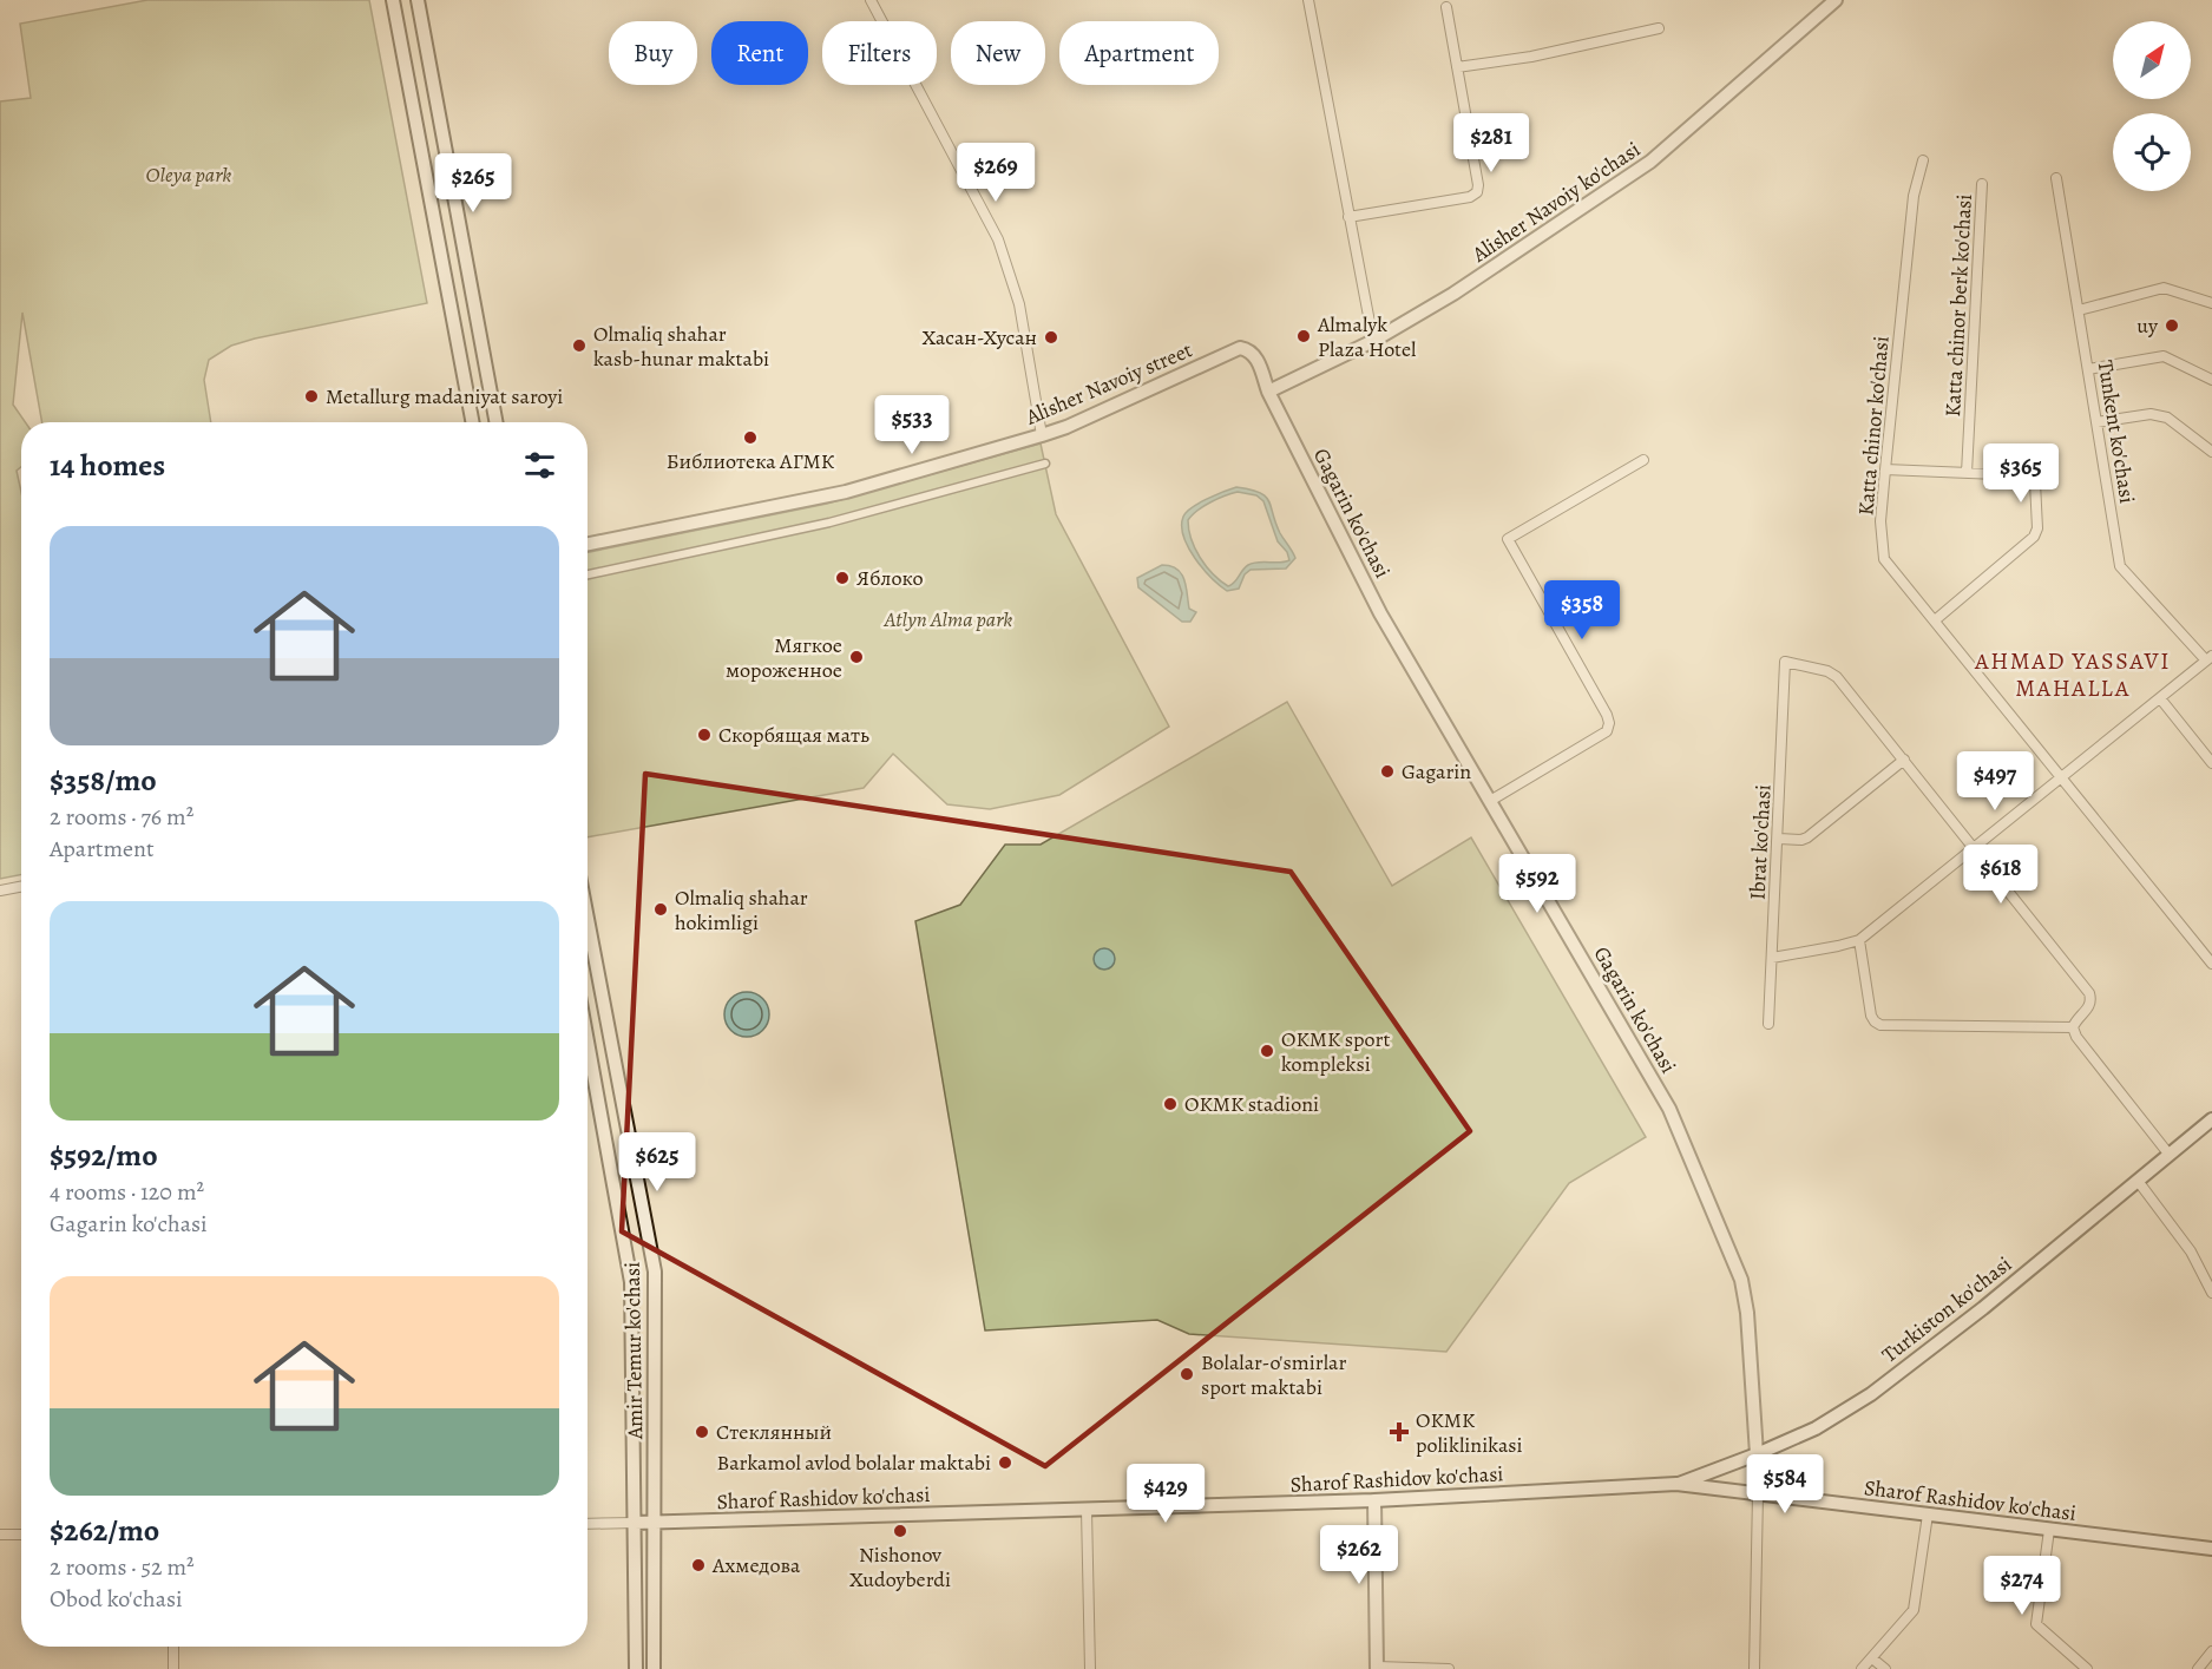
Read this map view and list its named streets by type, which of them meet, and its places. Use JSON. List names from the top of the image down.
{
  "streets": {
    "main road": [
      "Alisher Navoiy ko'chasi",
      "Alisher Navoiy street",
      "Gagarin ko'chasi",
      "Turkiston ko'chasi",
      "Amir Temur ko'chasi",
      "Sharof Rashidov ko'chasi"
    ],
    "street": [
      "Katta chinor berk ko'chasi",
      "Katta chinor ko'chasi",
      "Tunkent ko'chasi",
      "Ibrat ko'chasi"
    ]
  },
  "crossings": [
    ["Alisher Navoiy ko'chasi", "Gagarin ko'chasi"],
    ["Alisher Navoiy street", "Gagarin ko'chasi"],
    ["Gagarin ko'chasi", "Turkiston ko'chasi"],
    ["Gagarin ko'chasi", "Sharof Rashidov ko'chasi"],
    ["Turkiston ko'chasi", "Sharof Rashidov ko'chasi"],
    ["Amir Temur ko'chasi", "Sharof Rashidov ko'chasi"]
  ],
  "districts": ["AHMAD YASSAVI MAHALLA"],
  "parks": ["Oleya park", "Atlyn Alma park"],
  "places": {
    "other": [
      "uy",
      "Almalyk Plaza Hotel",
      "Хасан-Хусан",
      "Olmaliq shahar kasb-hunar maktabi",
      "Metallurg madaniyat saroyi",
      "Библиотека АГМК",
      "Яблоко",
      "Мягкое мороженное",
      "Скорбящая мать",
      "Gagarin",
      "Olmaliq shahar hokimligi",
      "OKMK sport kompleksi",
      "OKMK stadioni",
      "Bolalar-o'smirlar sport maktabi",
      "Стеклянный",
      "Barkamol avlod bolalar maktabi",
      "Nishonov Xudoyberdi",
      "Ахмедова"
    ],
    "health": ["OKMK poliklinikasi"]
  },
  "north": "top right",
  "page": {
    "chip": [
      "Buy",
      "Rent",
      "Filters",
      "New",
      "Apartment"
    ],
    "price": [
      "$281",
      "$269",
      "$265",
      "$533",
      "$365",
      "$358",
      "$497",
      "$618",
      "$592",
      "$625",
      "$584",
      "$429",
      "$262",
      "$274"
    ],
    "heading": "14 homes",
    "list": [
      {
        "name": "$358/mo",
        "note": "2 rooms · 76 m² · Apartment"
      },
      {
        "name": "$592/mo",
        "note": "4 rooms · 120 m² · Gagarin ko'chasi"
      },
      {
        "name": "$262/mo",
        "note": "2 rooms · 52 m² · Obod ko'chasi"
      }
    ]
  }
}
